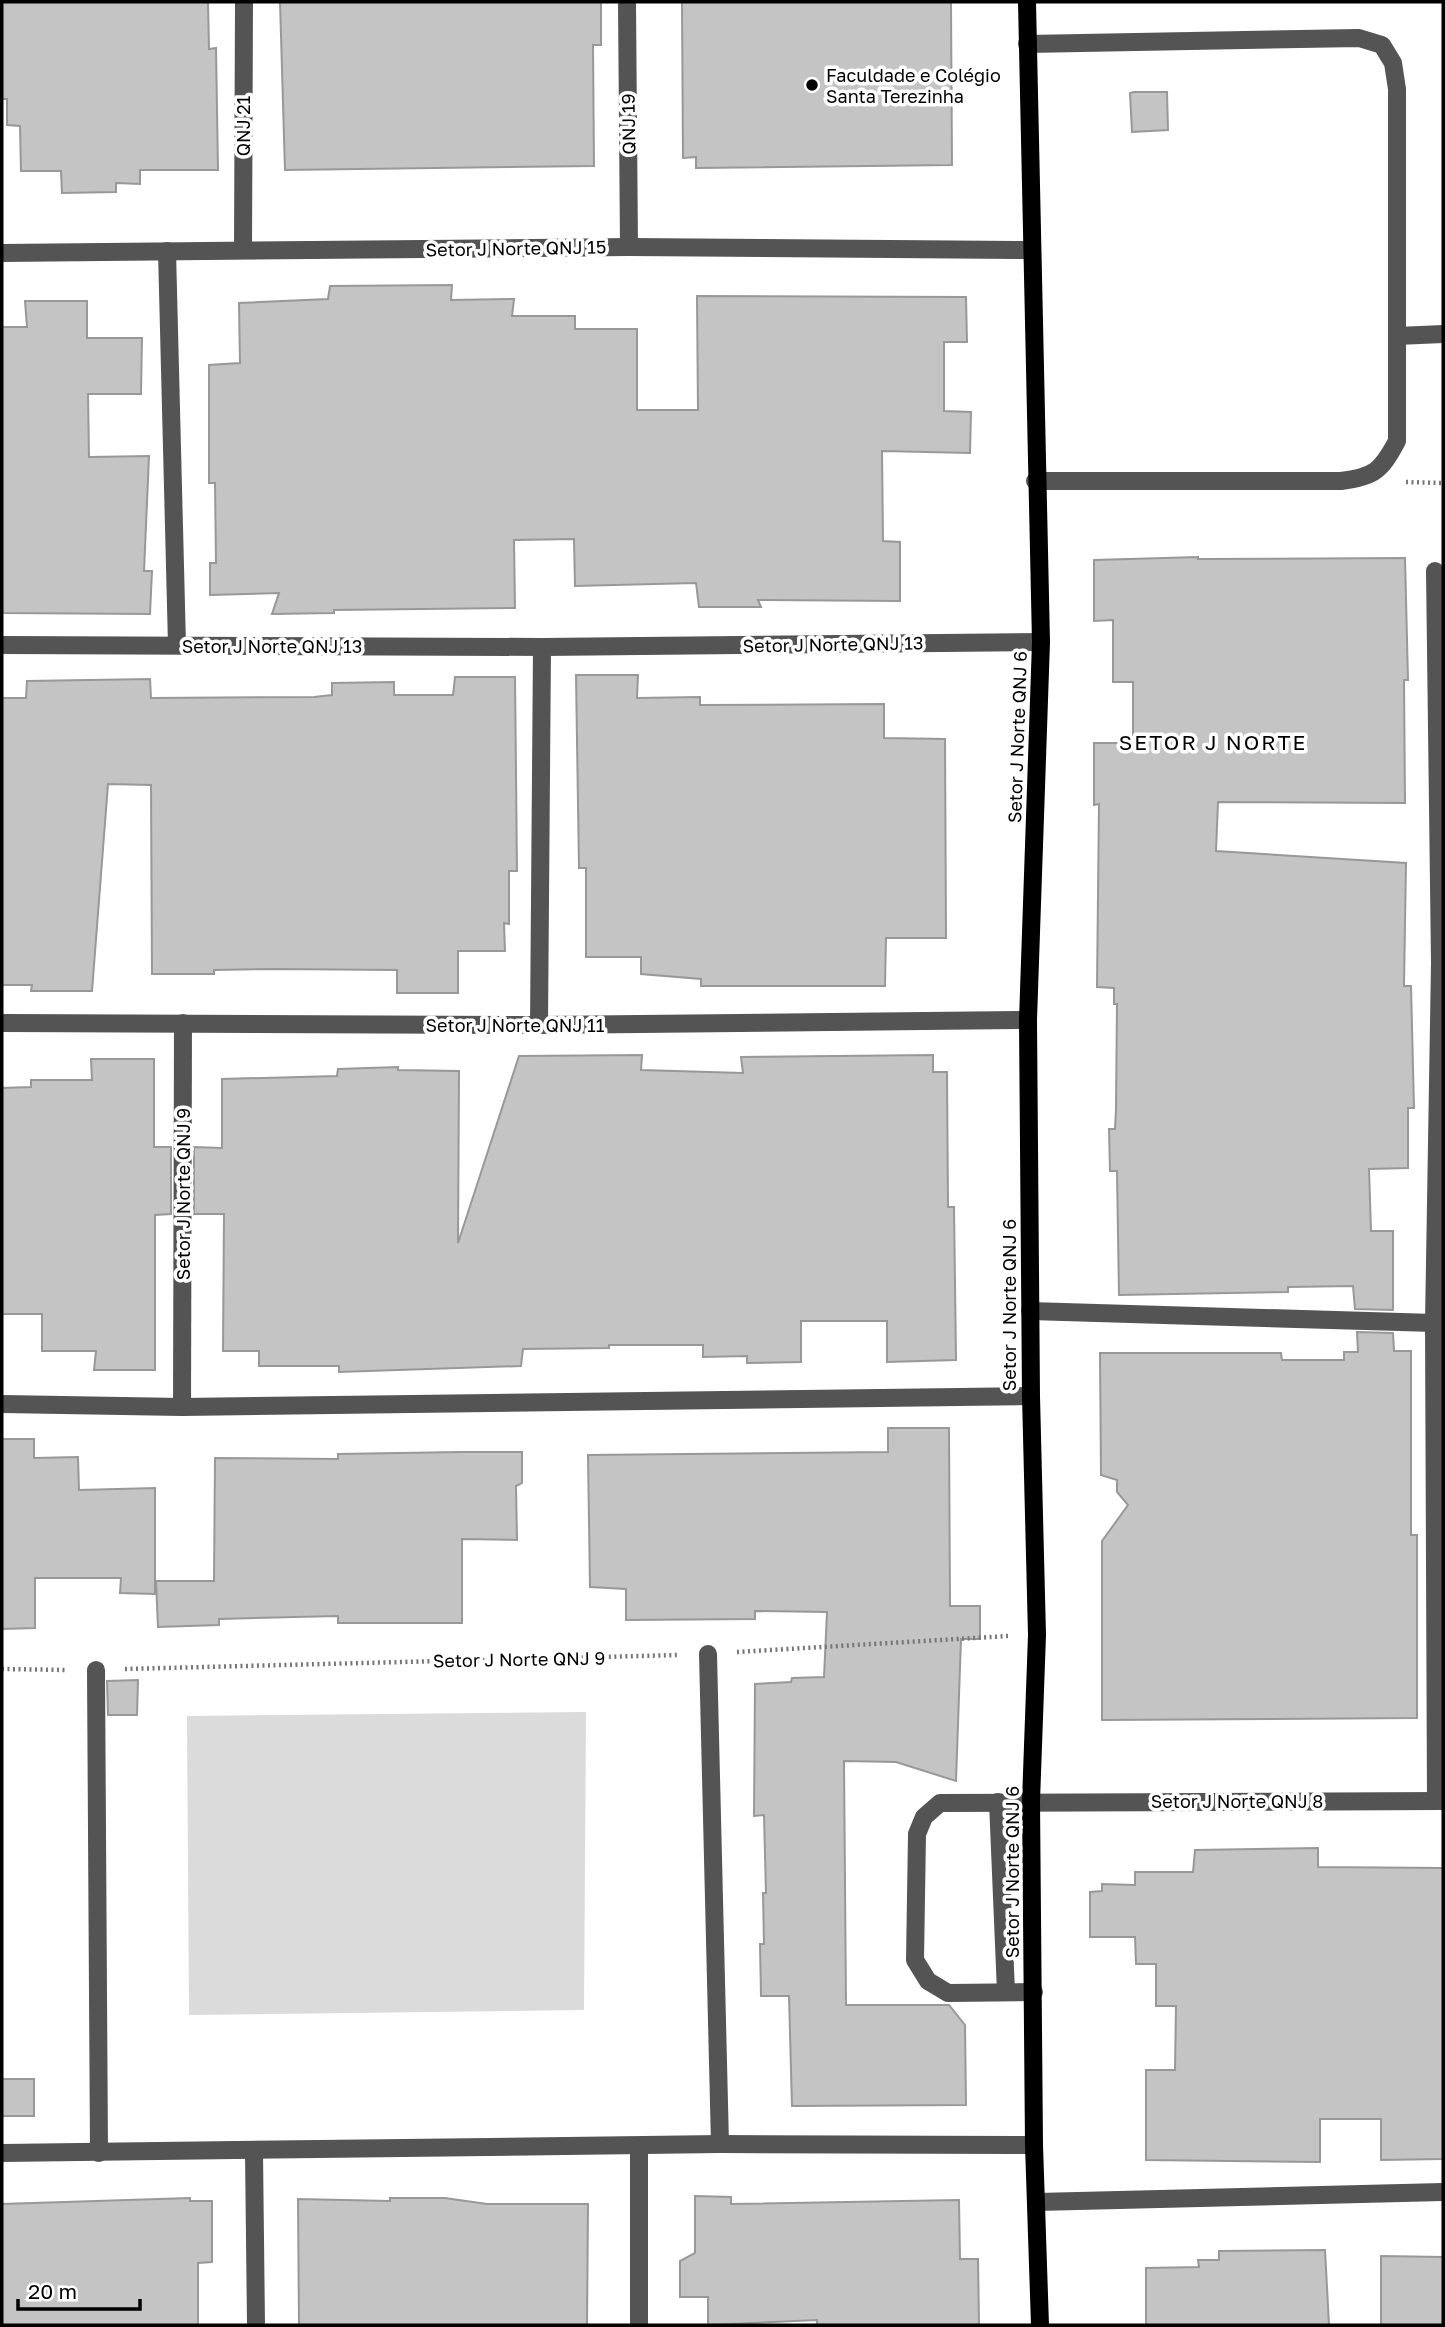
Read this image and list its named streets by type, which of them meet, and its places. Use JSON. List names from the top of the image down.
{
  "streets": {
    "main road": ["Setor J Norte QNJ 6"],
    "street": [
      "QNJ 19",
      "QNJ 21",
      "Setor J Norte QNJ 15",
      "Setor J Norte QNJ 13",
      "Setor J Norte QNJ 11",
      "Setor J Norte QNJ 9",
      "Setor J Norte QNJ 8"
    ]
  },
  "crossings": [
    ["QNJ 19", "Setor J Norte QNJ 15"],
    ["QNJ 21", "Setor J Norte QNJ 15"],
    ["Setor J Norte QNJ 15", "Setor J Norte QNJ 6"],
    ["Setor J Norte QNJ 13", "Setor J Norte QNJ 6"],
    ["Setor J Norte QNJ 6", "Setor J Norte QNJ 11"],
    ["Setor J Norte QNJ 6", "Setor J Norte QNJ 9"],
    ["Setor J Norte QNJ 6", "Setor J Norte QNJ 8"],
    ["Setor J Norte QNJ 11", "Setor J Norte QNJ 9"]
  ],
  "districts": ["SETOR J NORTE"],
  "places": ["Faculdade e Colégio Santa Terezinha"],
  "scale_bar": "20 m"
}
